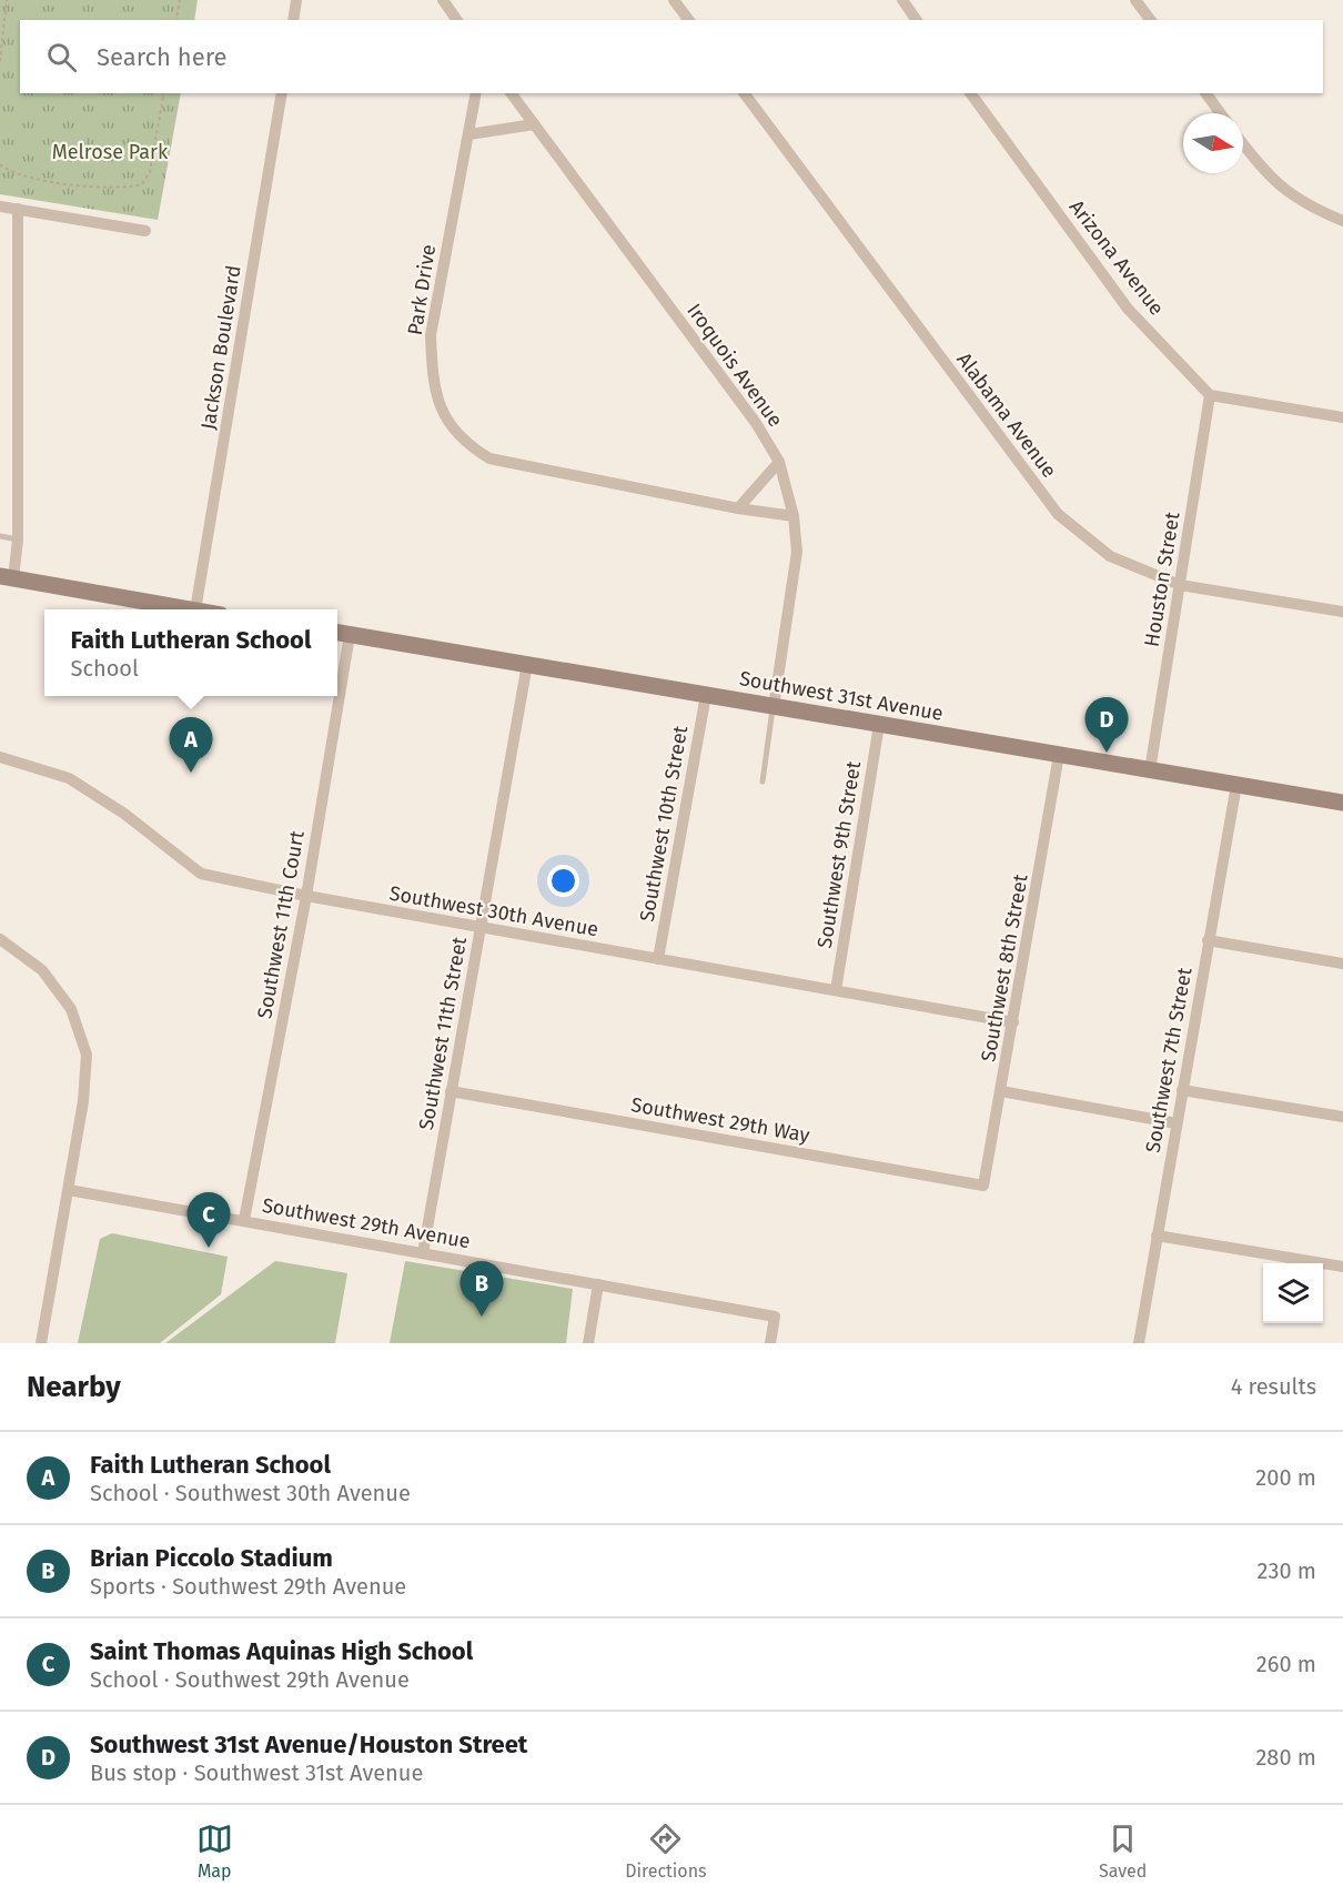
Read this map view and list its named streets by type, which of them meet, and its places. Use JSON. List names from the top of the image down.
{
  "streets": {
    "main road": ["Southwest 31st Avenue"],
    "street": [
      "Arizona Avenue",
      "Park Drive",
      "Jackson Boulevard",
      "Iroquois Avenue",
      "Alabama Avenue",
      "Houston Street",
      "Southwest 10th Street",
      "Southwest 9th Street",
      "Southwest 30th Avenue",
      "Southwest 11th Court",
      "Southwest 8th Street",
      "Southwest 11th Street",
      "Southwest 7th Street",
      "Southwest 29th Way",
      "Southwest 29th Avenue"
    ]
  },
  "crossings": [
    ["Arizona Avenue", "Houston Street"],
    ["Park Drive", "Iroquois Avenue"],
    ["Iroquois Avenue", "Southwest 31st Avenue"],
    ["Alabama Avenue", "Houston Street"],
    ["Houston Street", "Southwest 31st Avenue"],
    ["Southwest 31st Avenue", "Southwest 10th Street"],
    ["Southwest 31st Avenue", "Southwest 9th Street"],
    ["Southwest 31st Avenue", "Southwest 11th Court"],
    ["Southwest 31st Avenue", "Southwest 8th Street"],
    ["Southwest 31st Avenue", "Southwest 11th Street"],
    ["Southwest 31st Avenue", "Southwest 7th Street"],
    ["Southwest 10th Street", "Southwest 30th Avenue"],
    ["Southwest 9th Street", "Southwest 30th Avenue"],
    ["Southwest 30th Avenue", "Southwest 11th Court"],
    ["Southwest 30th Avenue", "Southwest 8th Street"],
    ["Southwest 30th Avenue", "Southwest 11th Street"],
    ["Southwest 11th Court", "Southwest 29th Avenue"],
    ["Southwest 8th Street", "Southwest 29th Way"],
    ["Southwest 11th Street", "Southwest 29th Way"],
    ["Southwest 11th Street", "Southwest 29th Avenue"]
  ],
  "parks": ["Melrose Park"],
  "north": "right",
  "page": {
    "search": "Search here",
    "popup": ["Faith Lutheran School", "School"],
    "pins": [
      "D",
      "A",
      "C",
      "B"
    ],
    "heading": ["Nearby", "4 results"],
    "list": [
      {
        "mark": "A",
        "name": "Faith Lutheran School",
        "note": "School · Southwest 30th Avenue",
        "value": "200 m"
      },
      {
        "mark": "B",
        "name": "Brian Piccolo Stadium",
        "note": "Sports · Southwest 29th Avenue",
        "value": "230 m"
      },
      {
        "mark": "C",
        "name": "Saint Thomas Aquinas High School",
        "note": "School · Southwest 29th Avenue",
        "value": "260 m"
      },
      {
        "mark": "D",
        "name": "Southwest 31st Avenue/Houston Street",
        "note": "Bus stop · Southwest 31st Avenue",
        "value": "280 m"
      }
    ],
    "nav": ["Map", "Directions", "Saved"]
  }
}
